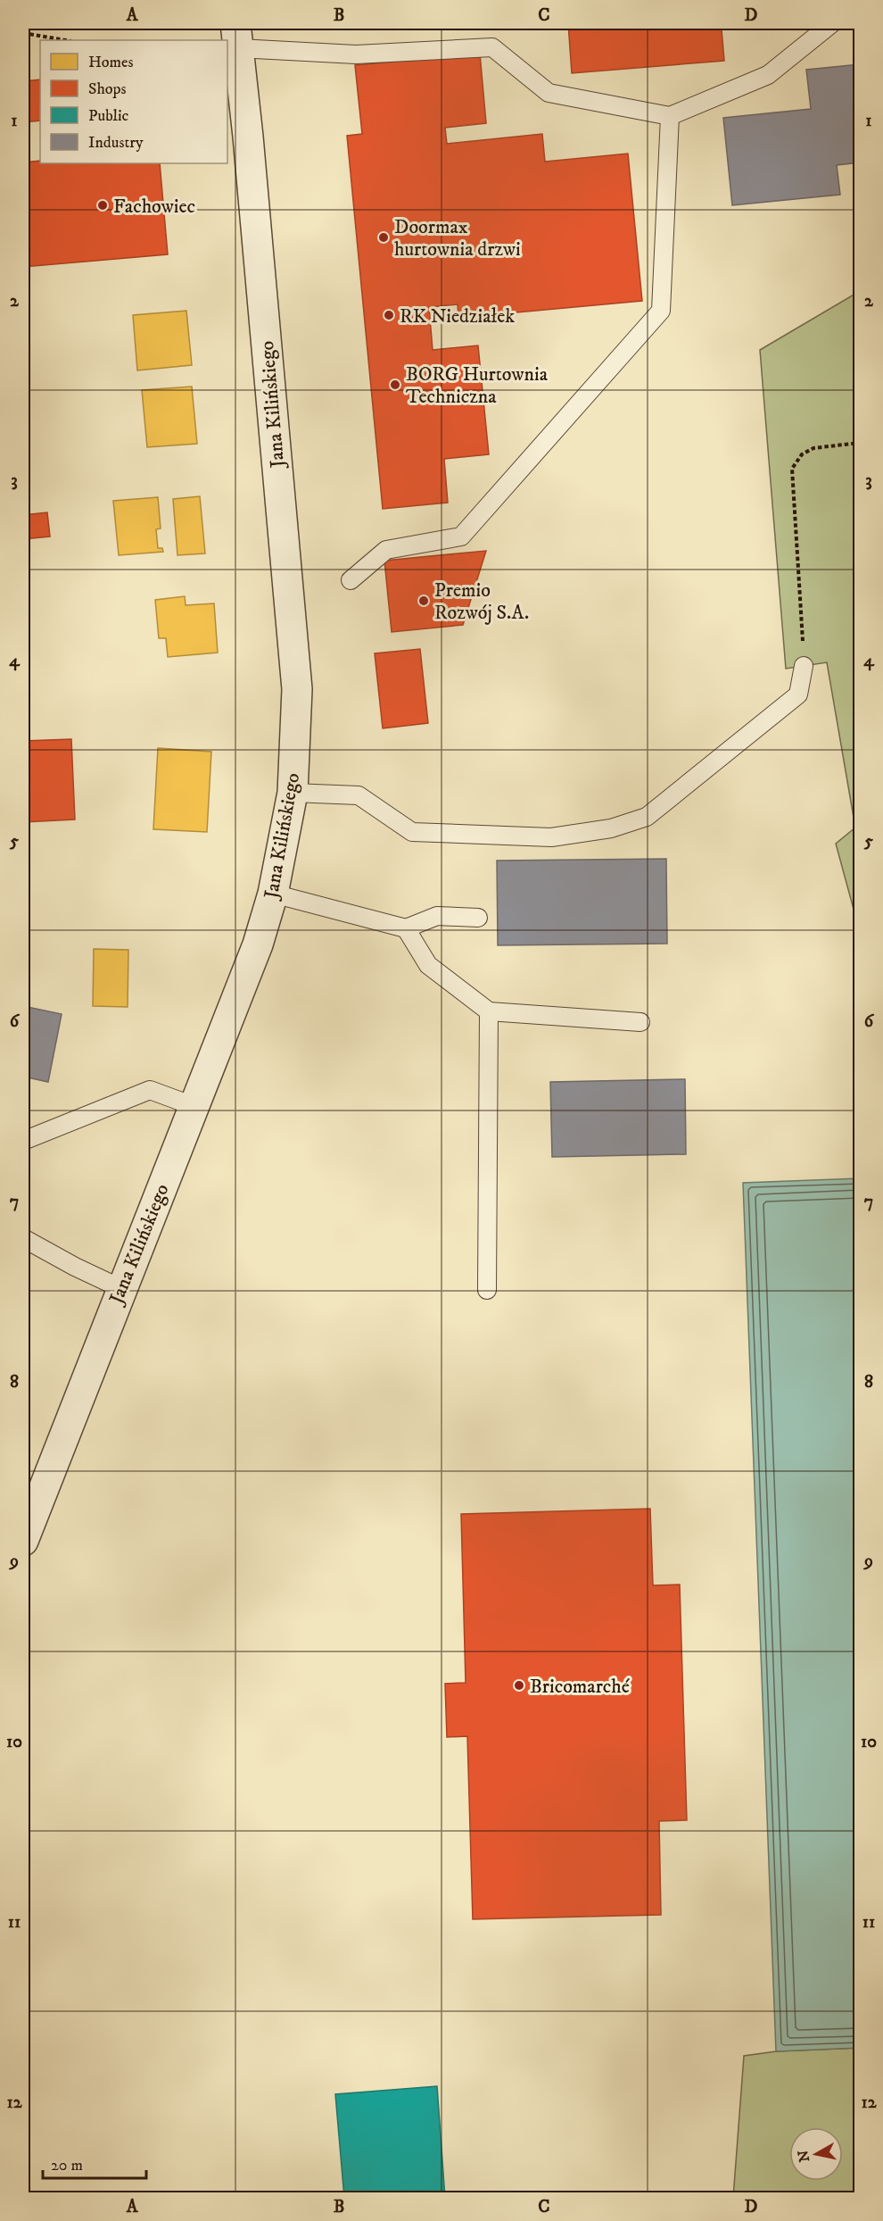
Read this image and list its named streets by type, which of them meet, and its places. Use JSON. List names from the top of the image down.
{
  "streets": {
    "street": ["Jana Kilińskiego"]
  },
  "places": [
    "Fachowiec",
    "Doormax hurtownia drzwi",
    "RK Niedziałek",
    "BORG Hurtownia Techniczna",
    "Premio Rozwój S.A.",
    "Bricomarché"
  ],
  "legend": [
    "Homes",
    "Shops",
    "Public",
    "Industry"
  ],
  "scale_bar": "20 m",
  "north": "left",
  "grid": {
    "columns": [
      "A",
      "B",
      "C",
      "D"
    ],
    "rows": [
      "1",
      "2",
      "3",
      "4",
      "5",
      "6",
      "7",
      "8",
      "9",
      "10",
      "11",
      "12"
    ]
  }
}
